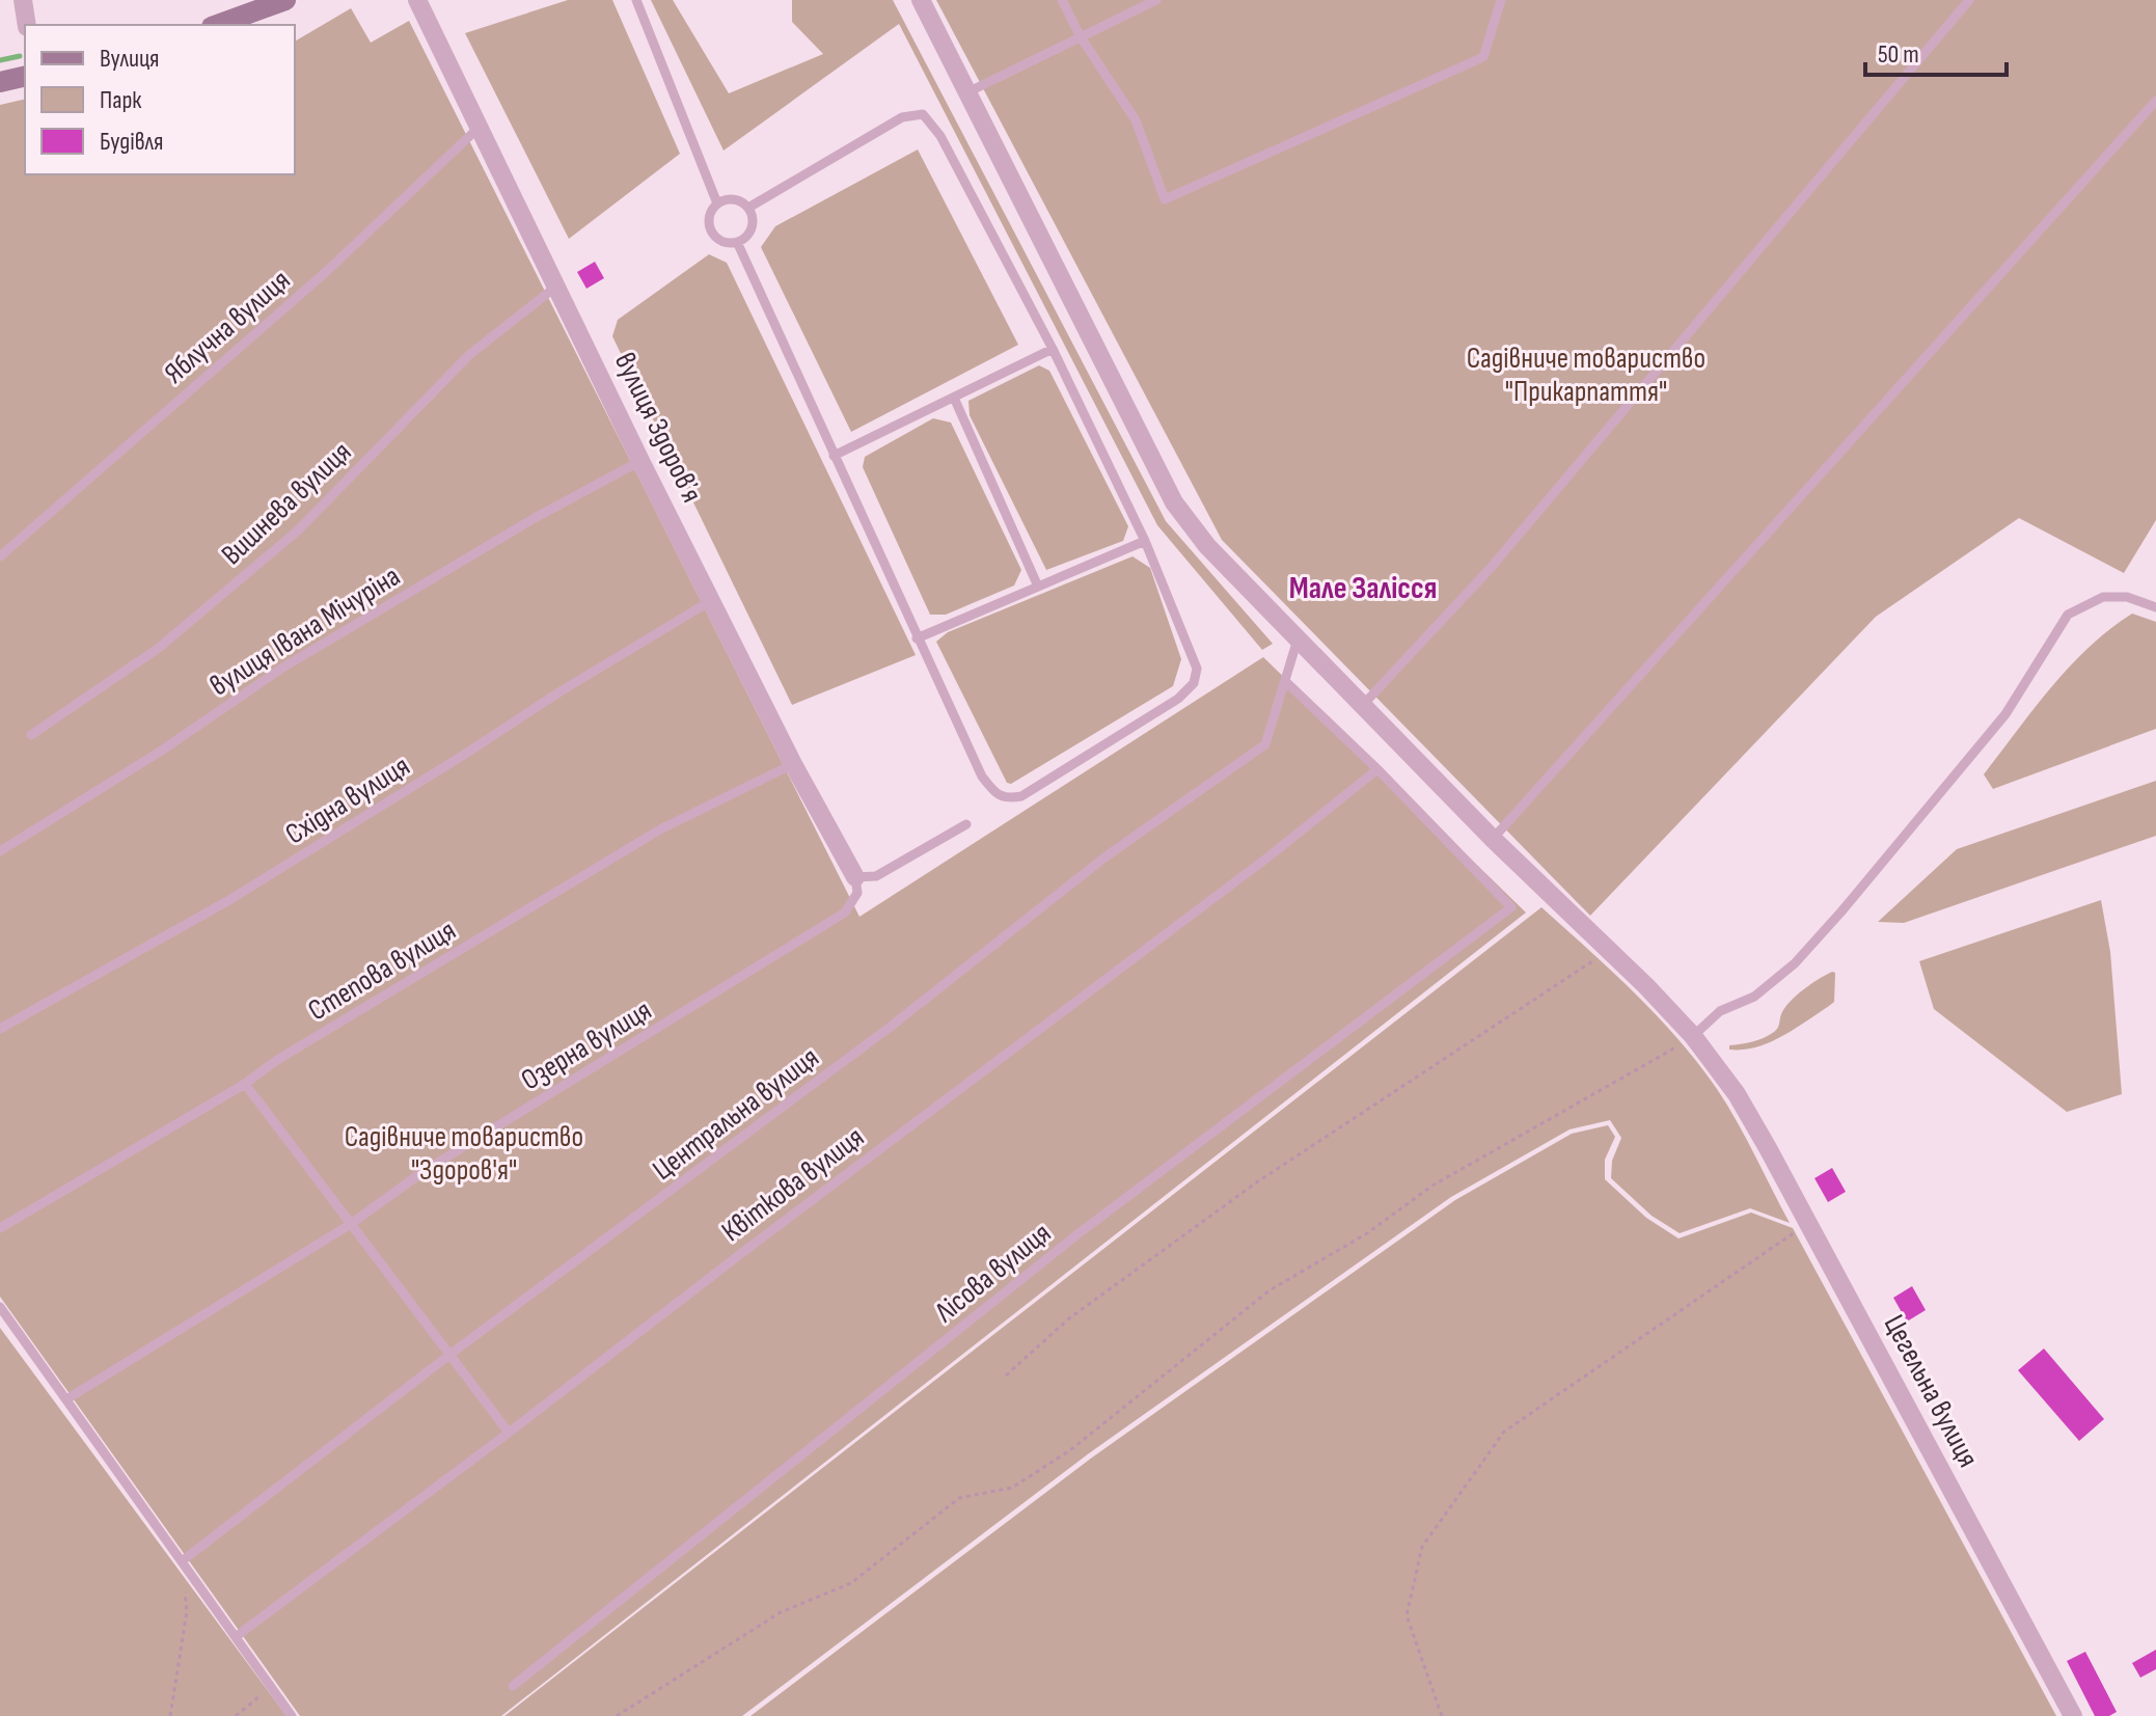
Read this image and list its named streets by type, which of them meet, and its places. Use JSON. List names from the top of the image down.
{
  "streets": {
    "street": ["вулиця Здоровʼя", "Цегельна вулиця"],
    "lane": [
      "Яблучна вулиця",
      "Вишнева вулиця",
      "вулиця Івана Мічуріна",
      "Східна вулиця",
      "Степова вулиця",
      "Озерна вулиця",
      "Центральна вулиця",
      "Квіткова вулиця",
      "Лісова вулиця"
    ]
  },
  "crossings": [
    ["Яблучна вулиця", "вулиця Здоровʼя"],
    ["вулиця Здоровʼя", "Вишнева вулиця"],
    ["вулиця Здоровʼя", "вулиця Івана Мічуріна"],
    ["вулиця Здоровʼя", "Східна вулиця"],
    ["вулиця Здоровʼя", "Степова вулиця"],
    ["вулиця Здоровʼя", "Озерна вулиця"],
    ["Центральна вулиця", "Цегельна вулиця"],
    ["Квіткова вулиця", "Лісова вулиця"]
  ],
  "districts": ["Мале Залісся"],
  "parks": ["Садівниче товариство \"Прикарпаття\"", "Садівниче товариство \"Здоров'я\""],
  "legend": ["Вулиця", "Парк", "Будівля"],
  "scale_bar": "50 m"
}
